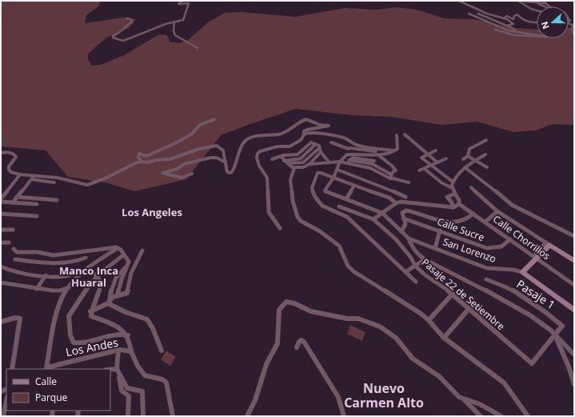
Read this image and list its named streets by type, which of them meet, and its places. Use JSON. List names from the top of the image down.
{
  "streets": {
    "street": [
      "Calle Sucre",
      "Calle Chorrillos",
      "San Lorenzo",
      "Pasaje 22 de Setiembre",
      "Pasaje 1",
      "Los Andes"
    ]
  },
  "crossings": [
    ["Calle Sucre", "Calle Chorrillos"],
    ["Pasaje 22 de Setiembre", "Pasaje 1"]
  ],
  "districts": ["Los Angeles", "Manco Inca Huaral", "Nuevo Carmen Alto"],
  "legend": ["Calle", "Parque"],
  "north": "left"
}
